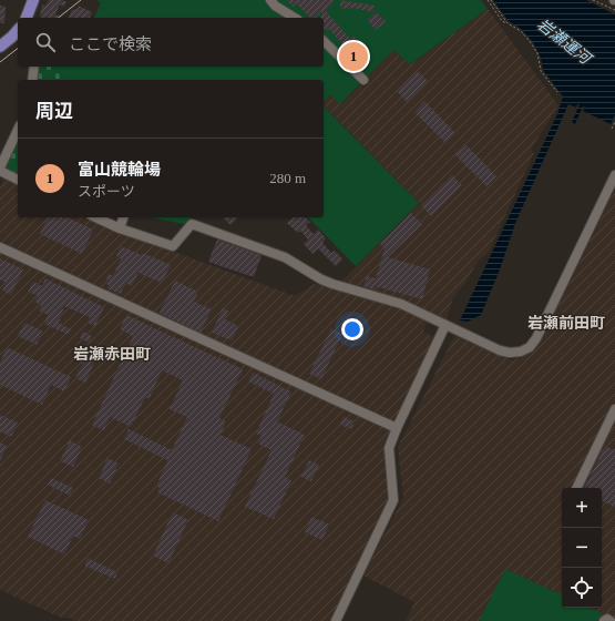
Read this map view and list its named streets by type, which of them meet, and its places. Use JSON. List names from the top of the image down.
{
  "districts": ["岩瀬前田町", "岩瀬赤田町"],
  "water": ["岩瀬運河"],
  "page": {
    "search": "ここで検索",
    "pins": "1",
    "heading": "周辺",
    "list": [
      {
        "mark": "1",
        "name": "富山競輪場",
        "note": "スポーツ",
        "value": "280 m"
      }
    ],
    "map_buttons": ["+", "−"]
  }
}
